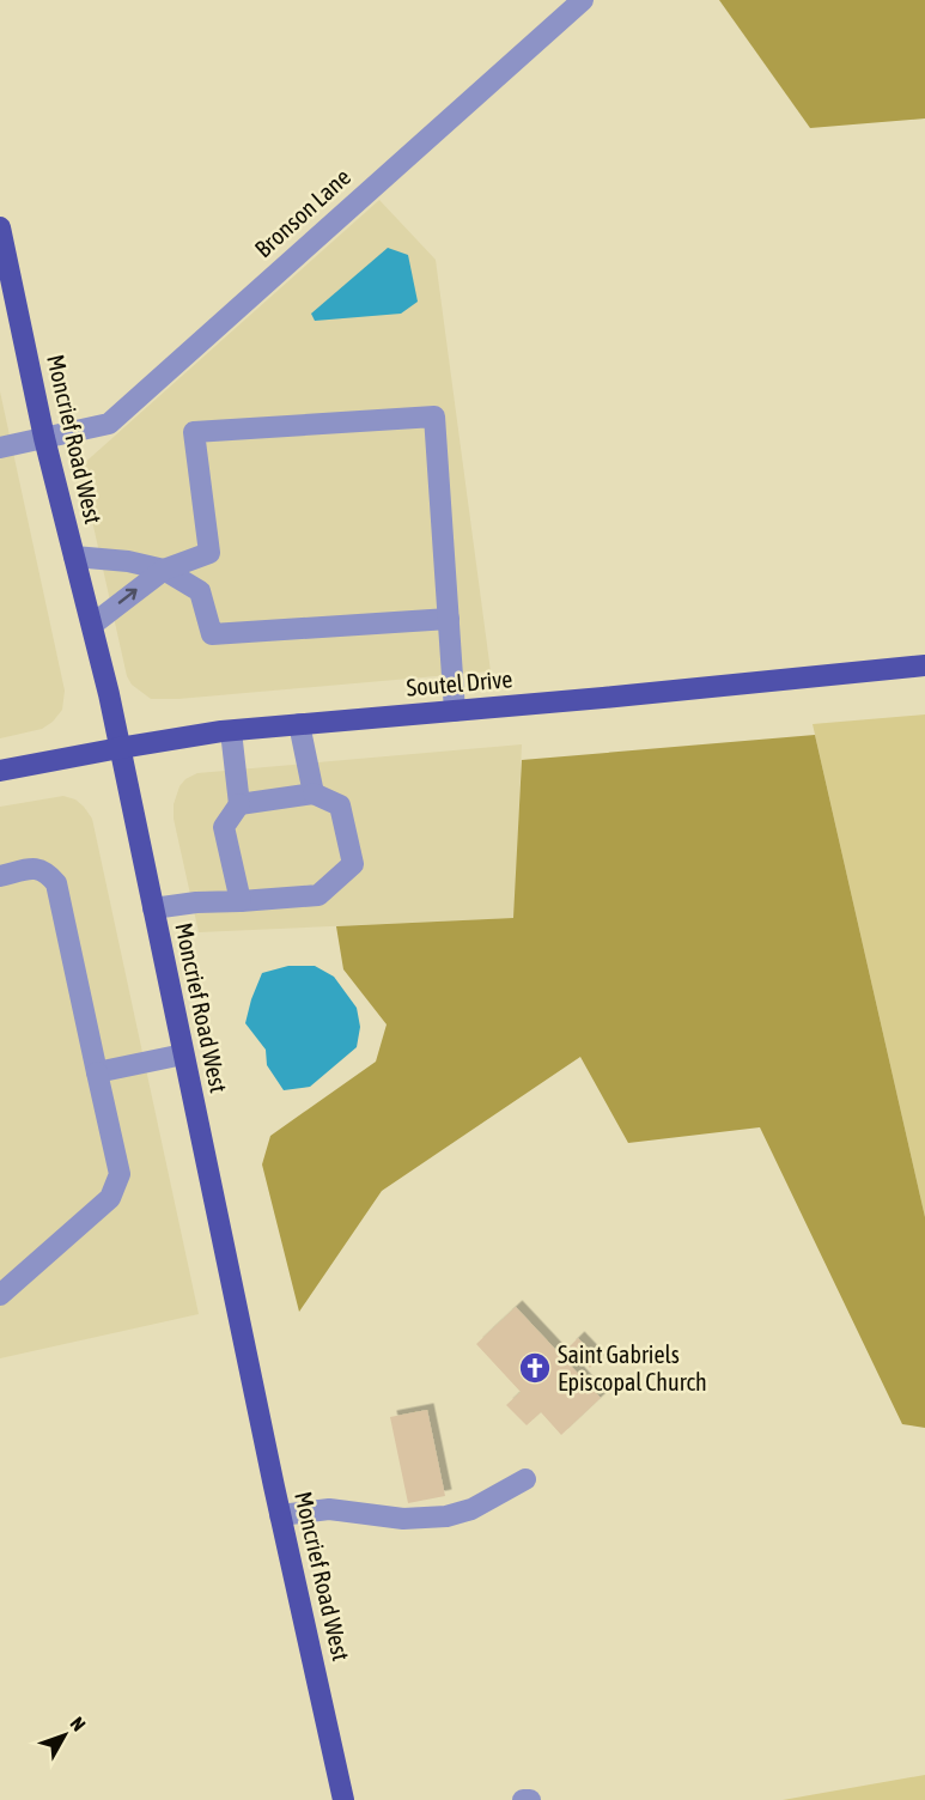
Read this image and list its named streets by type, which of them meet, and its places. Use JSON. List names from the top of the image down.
{
  "streets": {
    "main road": ["Moncrief Road West", "Soutel Drive"],
    "street": ["Bronson Lane"]
  },
  "crossings": [
    ["Bronson Lane", "Moncrief Road West"],
    ["Moncrief Road West", "Soutel Drive"]
  ],
  "places": {
    "church": ["Saint Gabriels Episcopal Church"]
  },
  "north": "top right"
}
